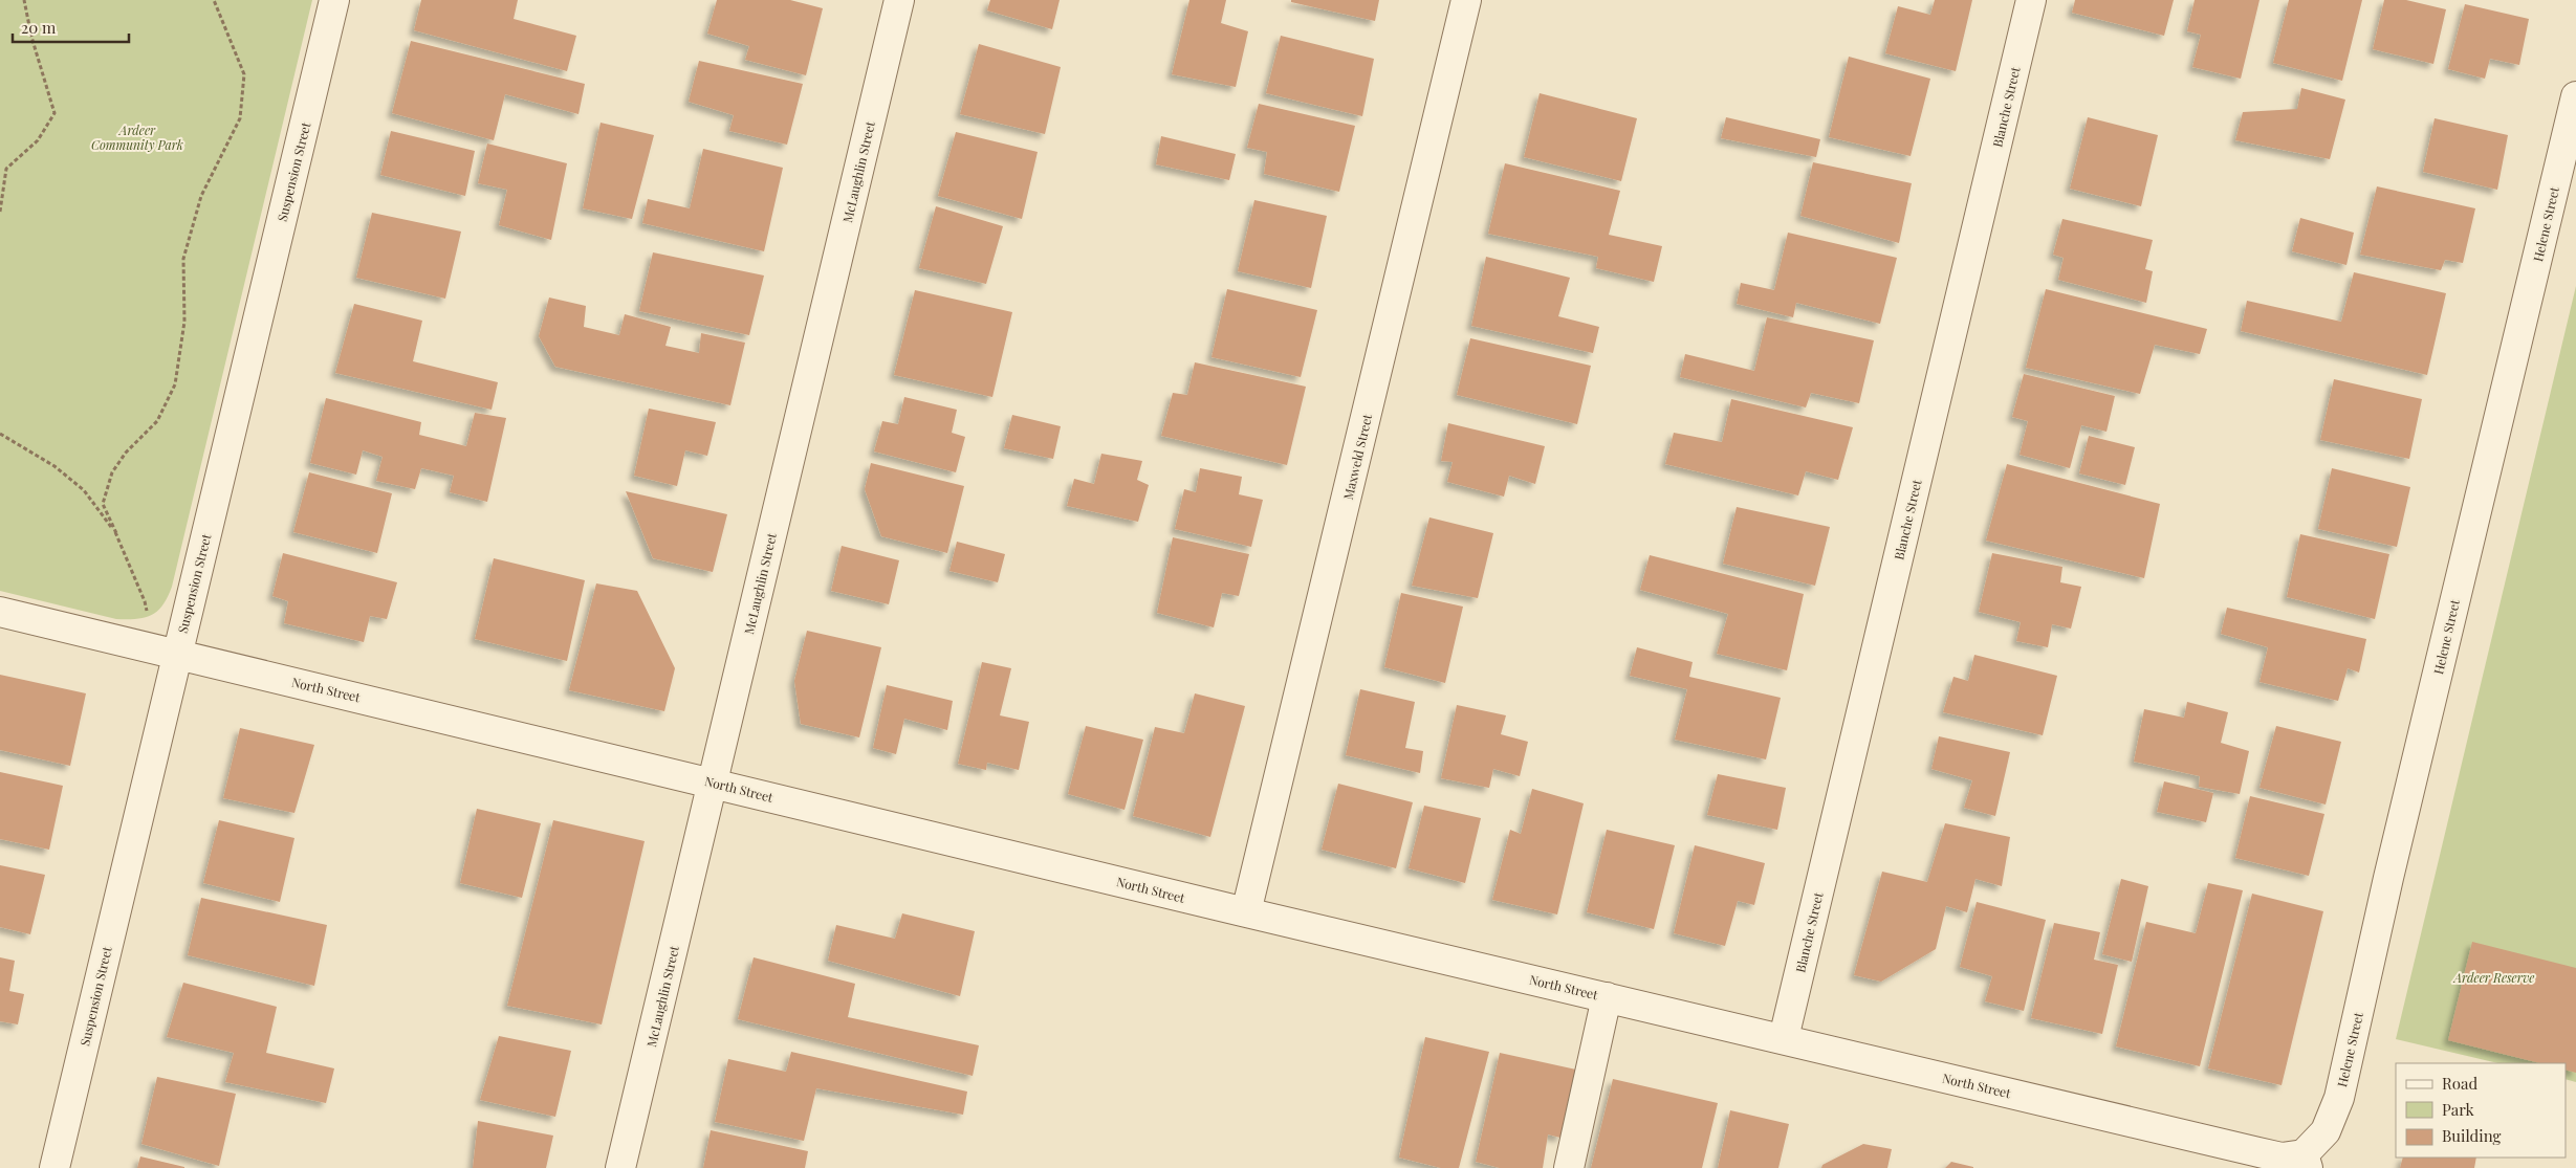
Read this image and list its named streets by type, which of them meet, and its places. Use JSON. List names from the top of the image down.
{
  "streets": {
    "street": [
      "Blanche Street",
      "Suspension Street",
      "McLaughlin Street",
      "Helene Street",
      "Maxweld Street",
      "North Street"
    ]
  },
  "crossings": [
    ["Blanche Street", "North Street"],
    ["Suspension Street", "North Street"],
    ["McLaughlin Street", "North Street"],
    ["Helene Street", "North Street"],
    ["Maxweld Street", "North Street"]
  ],
  "parks": ["Ardeer Community Park", "Ardeer Reserve"],
  "legend": ["Road", "Park", "Building"],
  "scale_bar": "20 m"
}
